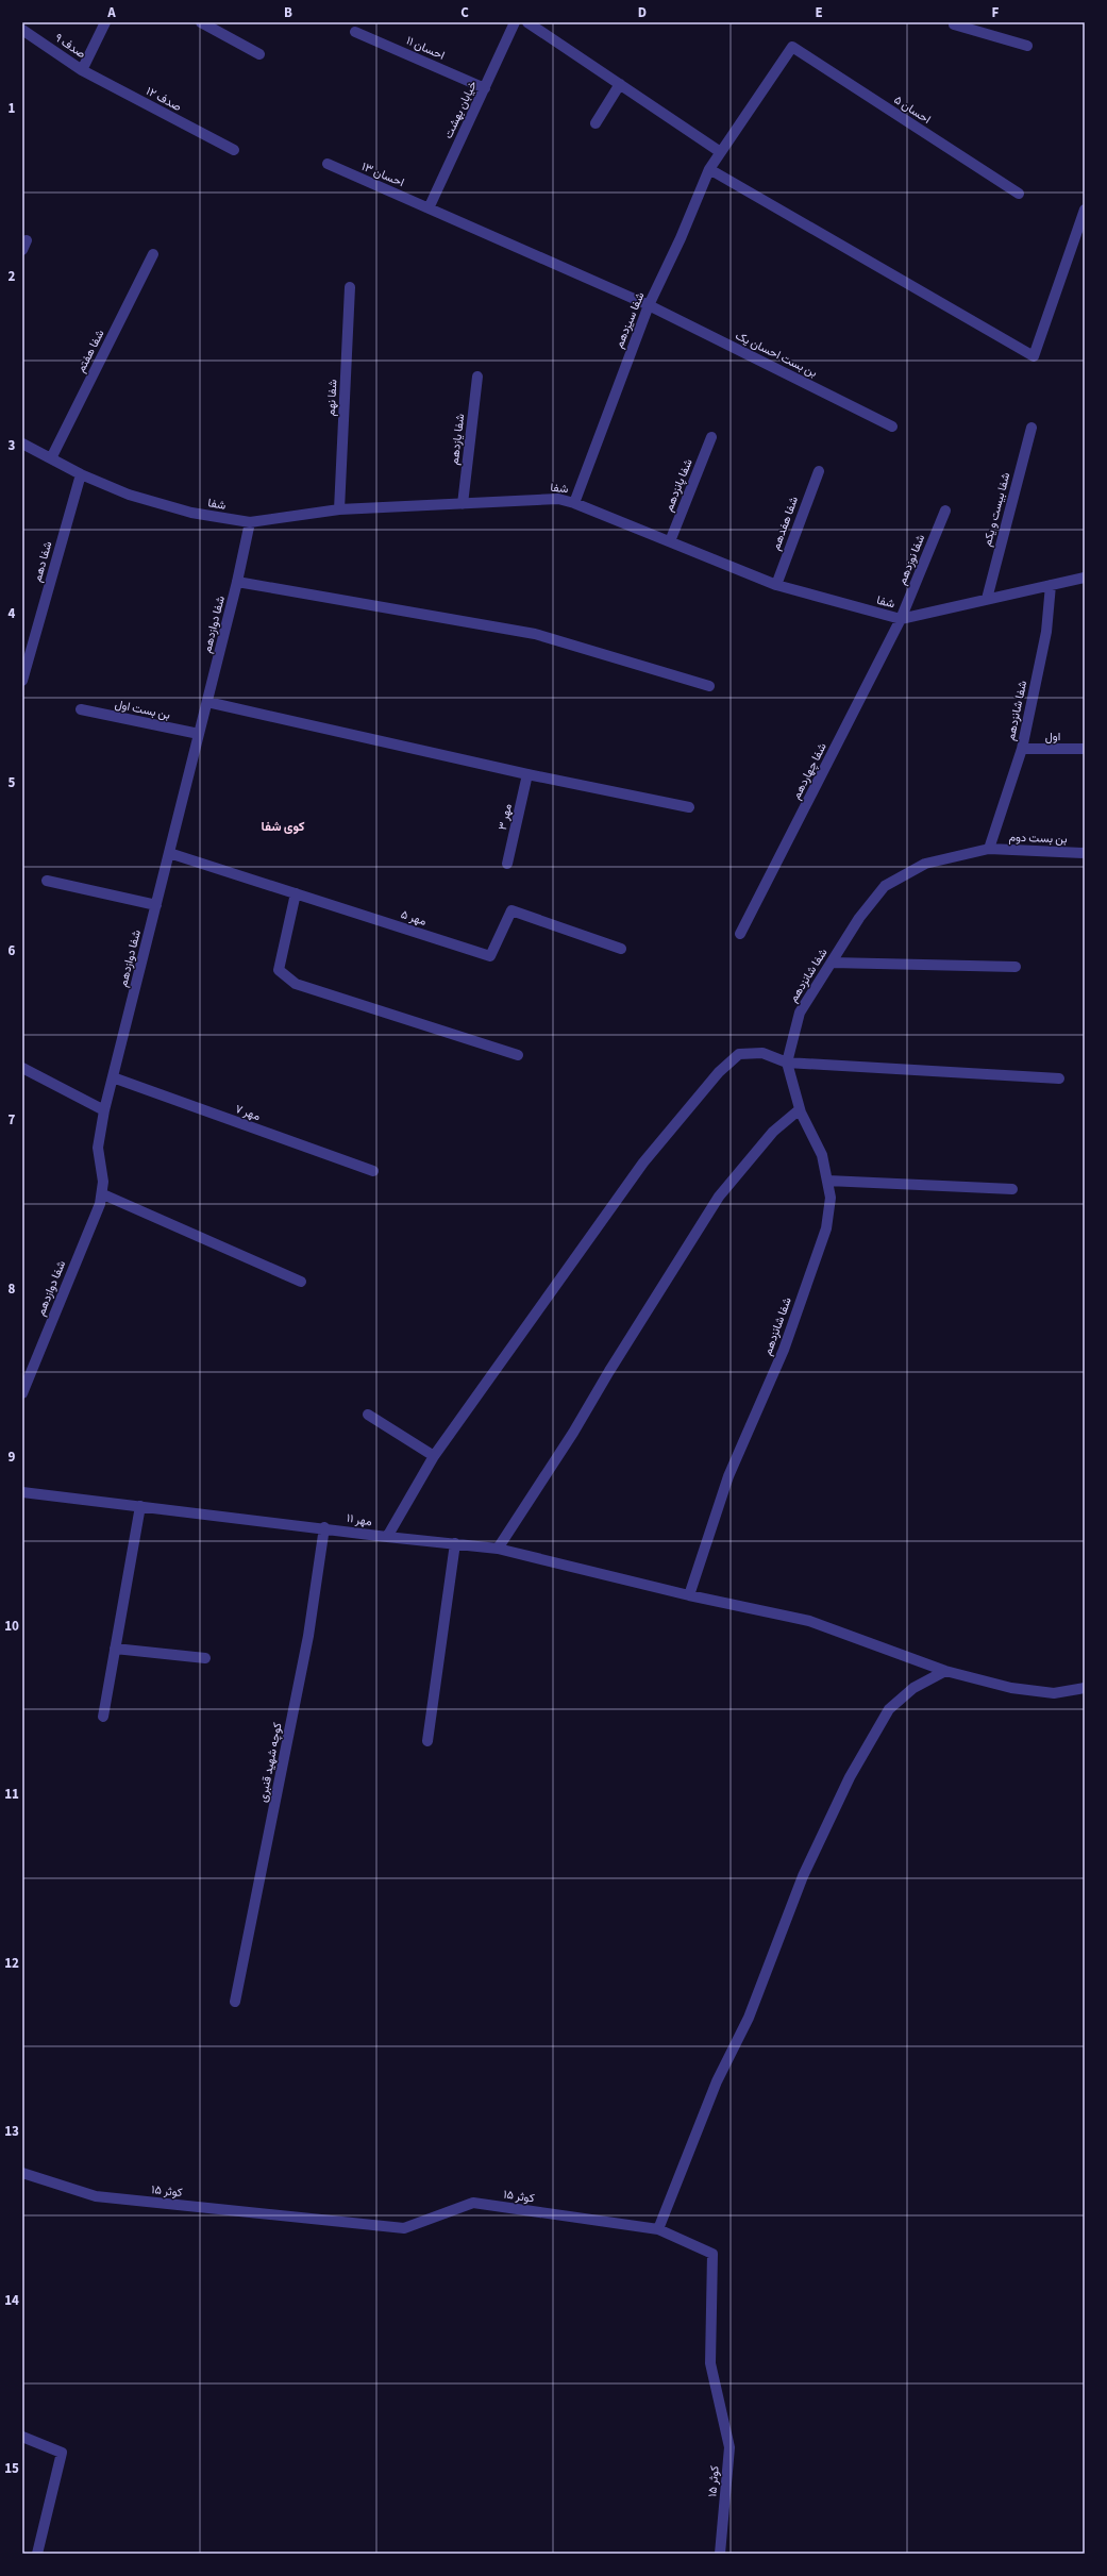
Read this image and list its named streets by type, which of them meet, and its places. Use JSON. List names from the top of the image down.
{
  "streets": {
    "street": [
      "صدف ۹",
      "احسان ۱۱",
      "صدف ۱۲",
      "خیابان بهشت",
      "احسان ۵",
      "احسان ۱۳",
      "شفا سیزدهم",
      "شفا هفتم",
      "بن بست احسان یک",
      "شفا نهم",
      "شفا یازدهم",
      "شفا پانزدهم",
      "شفا",
      "شفا بیست و یکم",
      "شفا هفدهم",
      "شفا نوزدهم",
      "شفا دهم",
      "شفا دوازدهم",
      "بن بست اول",
      "شفا شانزدهم",
      "اول",
      "شفا چهاردهم",
      "مهر ۳",
      "بن بست دوم",
      "مهر ۵",
      "مهر ۷",
      "مهر ۱۱",
      "کوچه شهید قنبری",
      "کوثر ۱۵"
    ]
  },
  "crossings": [
    ["صدف ۹", "صدف ۱۲"],
    ["احسان ۱۱", "خیابان بهشت"],
    ["خیابان بهشت", "احسان ۱۳"],
    ["احسان ۵", "شفا سیزدهم"],
    ["احسان ۱۳", "شفا سیزدهم"],
    ["احسان ۱۳", "بن بست احسان یک"],
    ["شفا سیزدهم", "بن بست احسان یک"],
    ["شفا سیزدهم", "شفا"],
    ["شفا هفتم", "شفا"],
    ["شفا نهم", "شفا"],
    ["شفا یازدهم", "شفا"],
    ["شفا پانزدهم", "شفا"],
    ["شفا", "شفا بیست و یکم"],
    ["شفا", "شفا هفدهم"],
    ["شفا", "شفا نوزدهم"],
    ["شفا", "شفا دهم"],
    ["شفا", "شفا دوازدهم"],
    ["شفا", "شفا شانزدهم"],
    ["شفا", "شفا چهاردهم"],
    ["شفا نوزدهم", "شفا چهاردهم"],
    ["شفا دوازدهم", "بن بست اول"],
    ["شفا دوازدهم", "مهر ۵"],
    ["شفا دوازدهم", "مهر ۷"],
    ["شفا شانزدهم", "اول"],
    ["شفا شانزدهم", "بن بست دوم"],
    ["شفا شانزدهم", "مهر ۱۱"],
    ["مهر ۱۱", "کوچه شهید قنبری"]
  ],
  "districts": ["کوی شفا"],
  "grid": {
    "columns": [
      "A",
      "B",
      "C",
      "D",
      "E",
      "F"
    ],
    "rows": [
      "1",
      "2",
      "3",
      "4",
      "5",
      "6",
      "7",
      "8",
      "9",
      "10",
      "11",
      "12",
      "13",
      "14",
      "15"
    ]
  }
}
